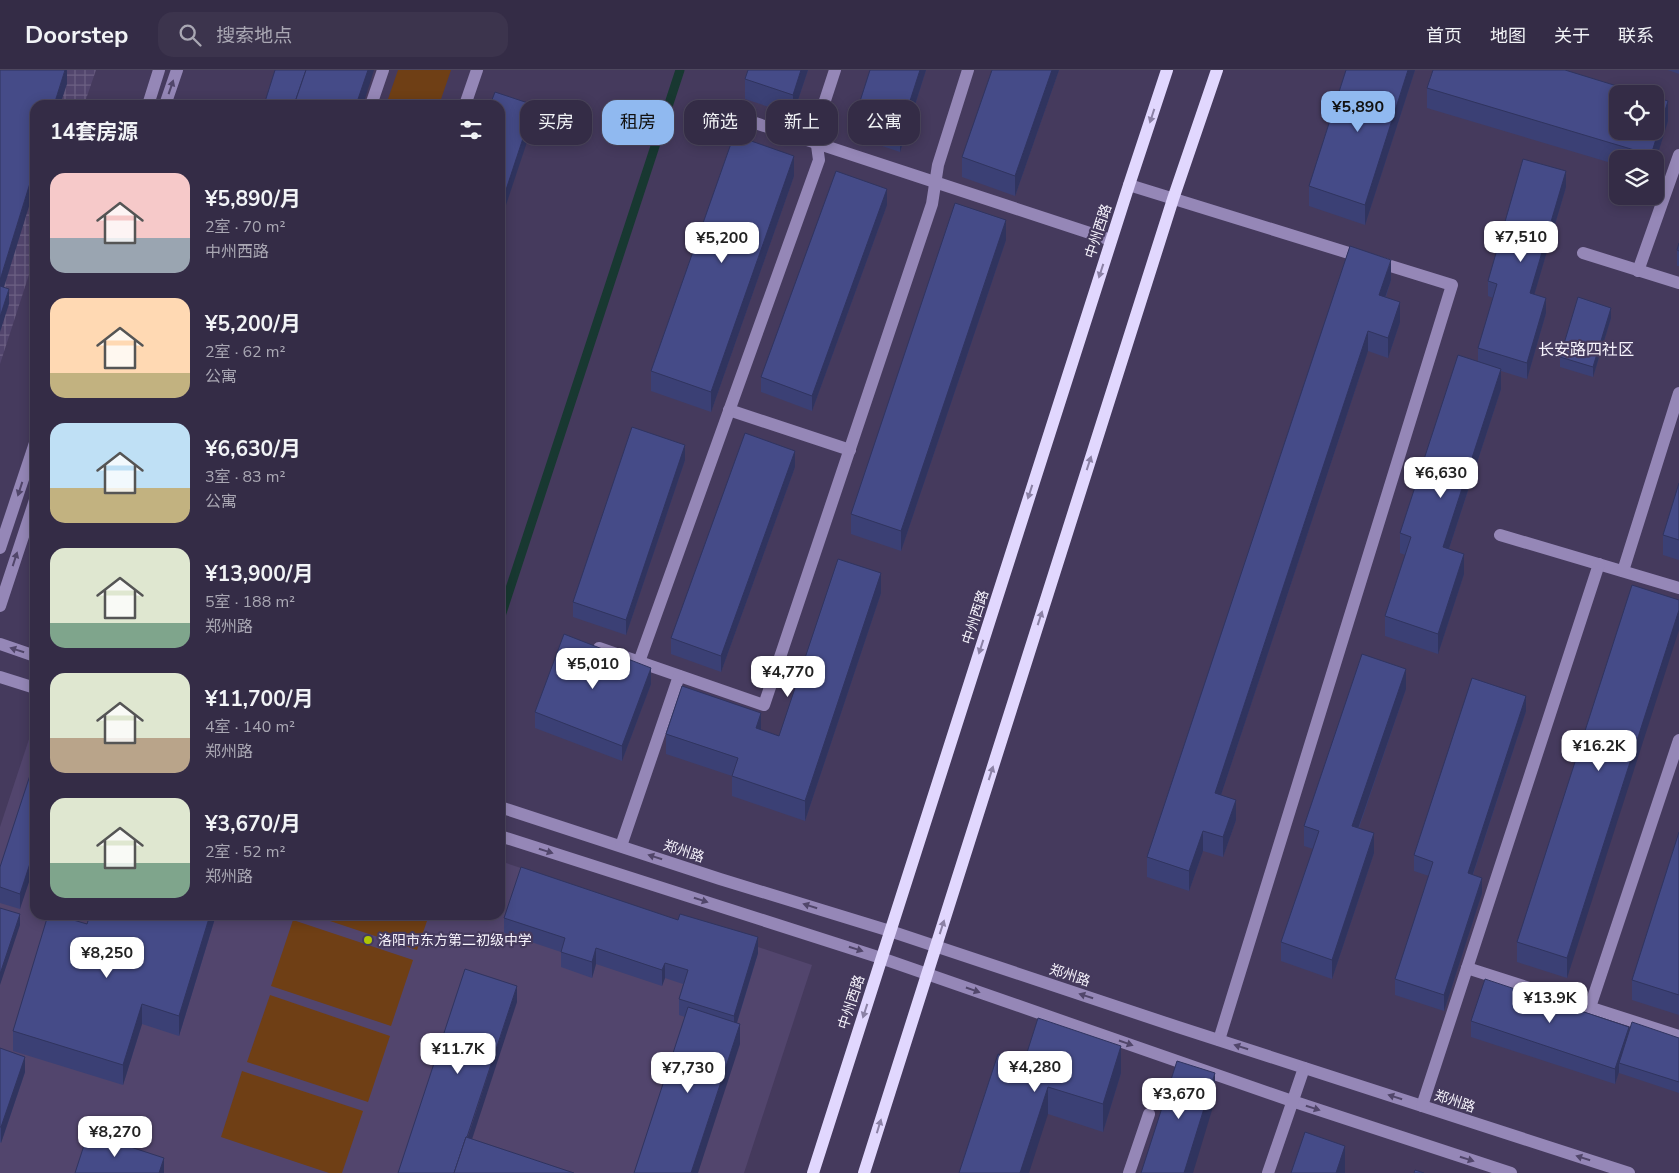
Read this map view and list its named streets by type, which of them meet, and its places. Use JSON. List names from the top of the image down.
{
  "streets": {
    "main road": ["中州西路"],
    "street": ["郑州路"]
  },
  "crossings": [
    ["中州西路", "郑州路"]
  ],
  "districts": ["长安路四社区"],
  "places": ["洛阳市东方第二初级中学"],
  "page": {
    "header": "Doorstep",
    "search": "搜索地点",
    "nav": [
      "首页",
      "地图",
      "关于",
      "联系"
    ],
    "price": [
      "¥5,890",
      "¥7,510",
      "¥5,200",
      "¥6,630",
      "¥5,010",
      "¥4,770",
      "¥16.2K",
      "¥8,250",
      "¥13.9K",
      "¥11.7K",
      "¥4,280",
      "¥7,730",
      "¥3,670",
      "¥8,270"
    ],
    "chip": [
      "买房",
      "租房",
      "筛选",
      "新上",
      "公寓"
    ],
    "heading": "14套房源",
    "list": [
      {
        "name": "¥5,890/月",
        "note": "2室 · 70 m² · 中州西路"
      },
      {
        "name": "¥5,200/月",
        "note": "2室 · 62 m² · 公寓"
      },
      {
        "name": "¥6,630/月",
        "note": "3室 · 83 m² · 公寓"
      },
      {
        "name": "¥13,900/月",
        "note": "5室 · 188 m² · 郑州路"
      },
      {
        "name": "¥11,700/月",
        "note": "4室 · 140 m² · 郑州路"
      },
      {
        "name": "¥3,670/月",
        "note": "2室 · 52 m² · 郑州路"
      }
    ]
  }
}
